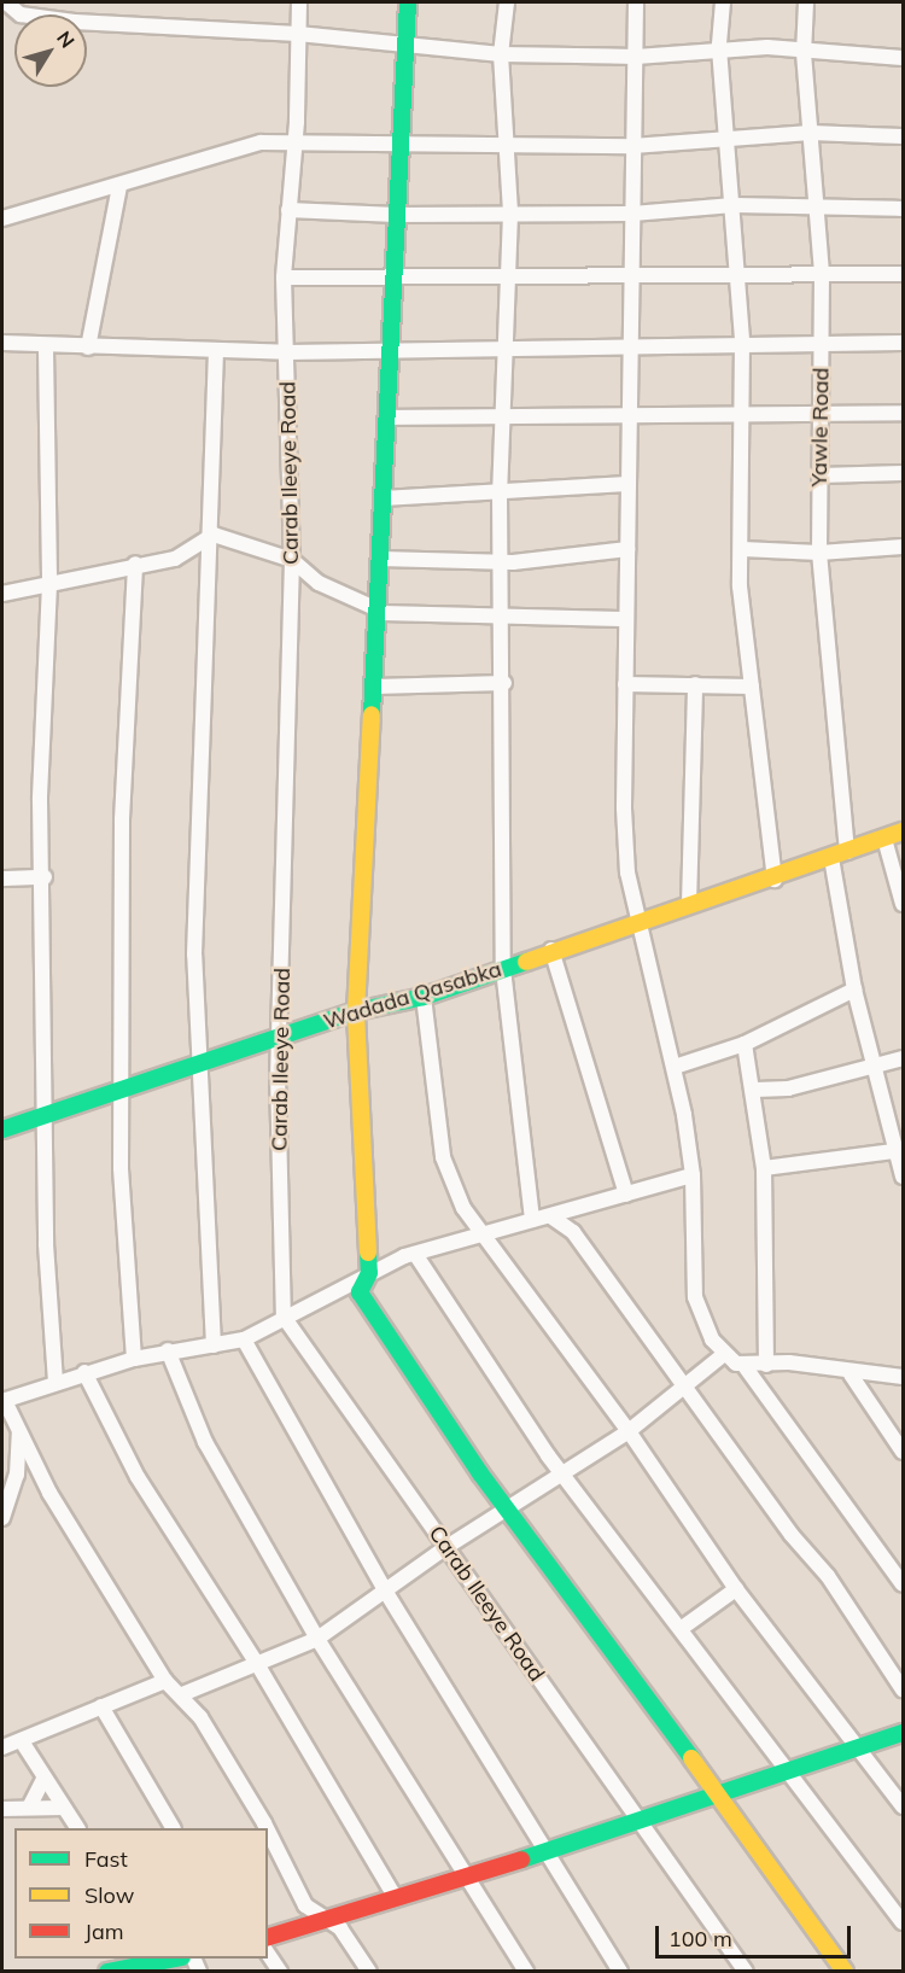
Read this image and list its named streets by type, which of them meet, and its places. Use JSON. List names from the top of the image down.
{
  "streets": {
    "street": ["Yawle Road", "Carab Ileeye Road", "Wadada Qasabka"]
  },
  "crossings": [
    ["Yawle Road", "Wadada Qasabka"],
    ["Carab Ileeye Road", "Wadada Qasabka"]
  ],
  "legend": ["Fast", "Slow", "Jam"],
  "scale_bar": "100 m",
  "north": "top right"
}
